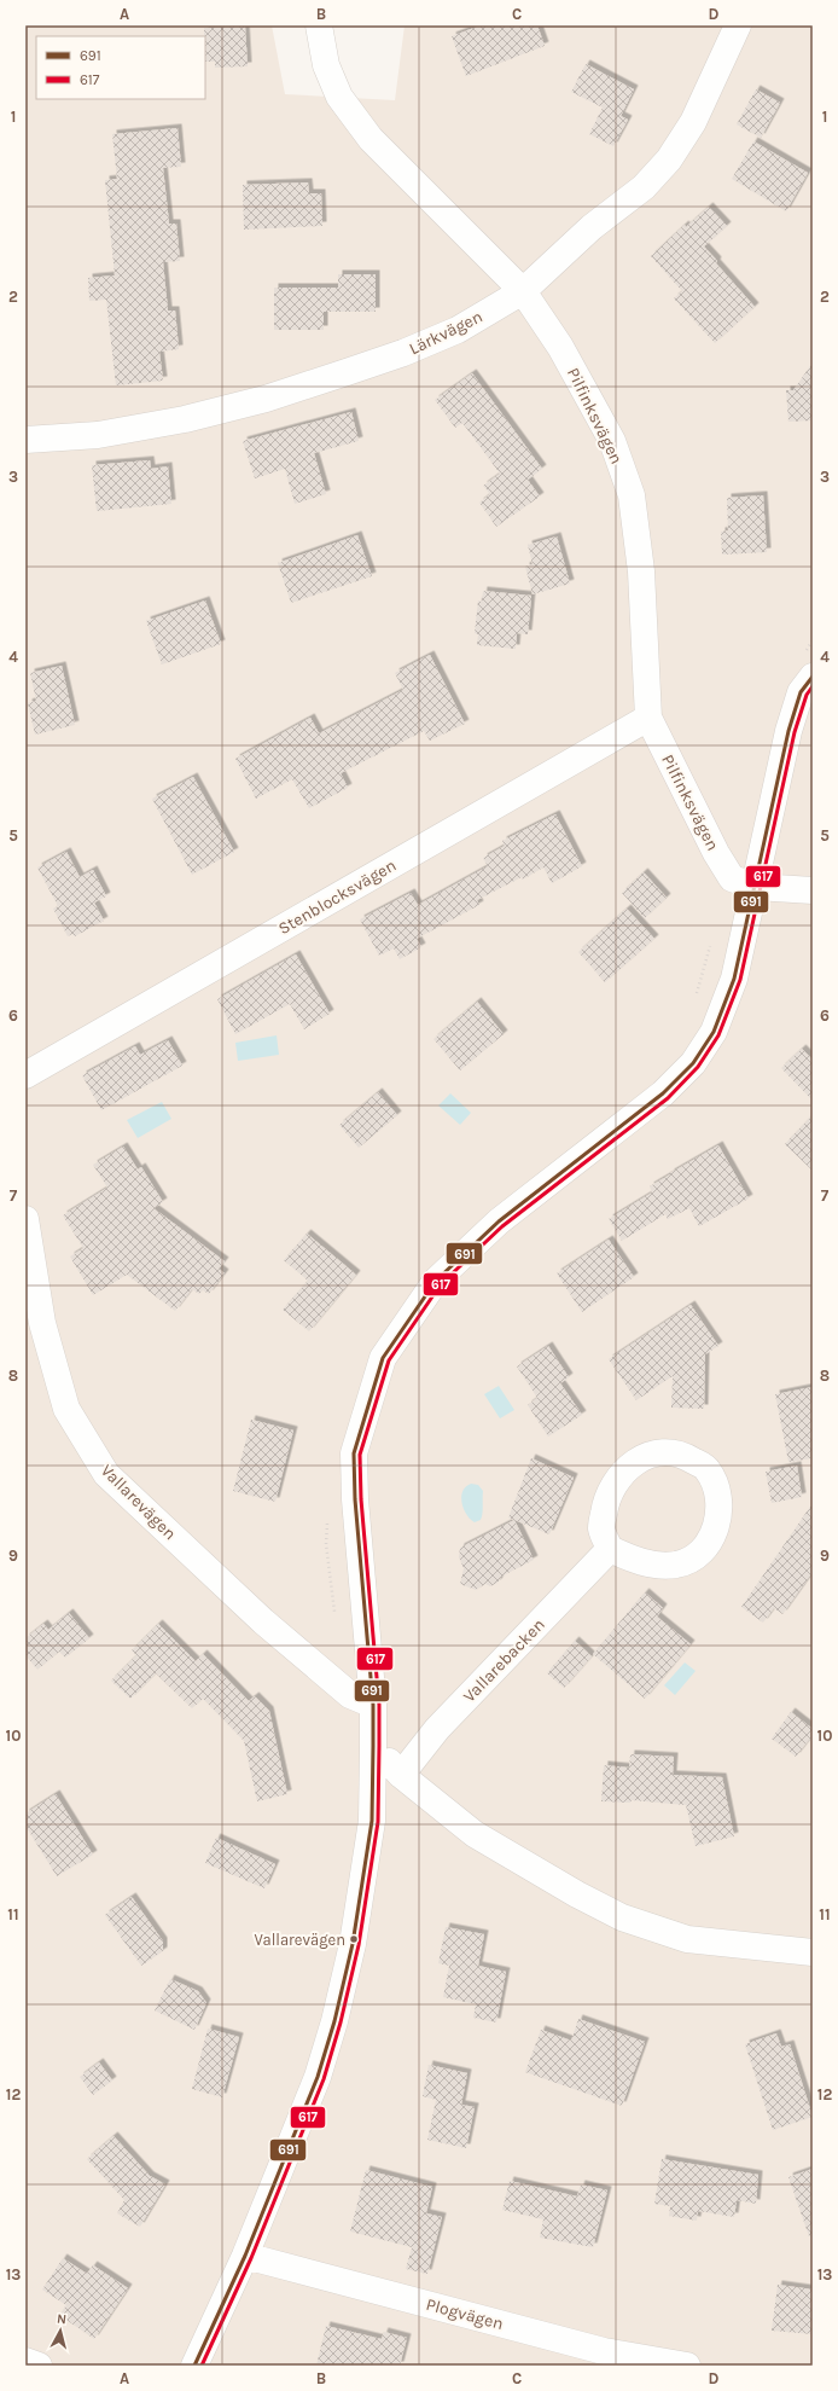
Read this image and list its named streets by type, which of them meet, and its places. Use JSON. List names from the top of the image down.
{
  "streets": {
    "street": [
      "Lärkvägen",
      "Pilfinksvägen",
      "Stenblocksvägen",
      "Vallarevägen",
      "Vallarebacken",
      "Plogvägen"
    ]
  },
  "crossings": [
    ["Lärkvägen", "Pilfinksvägen"],
    ["Pilfinksvägen", "Stenblocksvägen"]
  ],
  "places": ["Vallarevägen"],
  "lines": ["transit line 691", "transit line 617"],
  "legend": ["691", "617"],
  "north": "top",
  "grid": {
    "columns": [
      "A",
      "B",
      "C",
      "D"
    ],
    "rows": [
      "1",
      "2",
      "3",
      "4",
      "5",
      "6",
      "7",
      "8",
      "9",
      "10",
      "11",
      "12",
      "13"
    ]
  }
}
